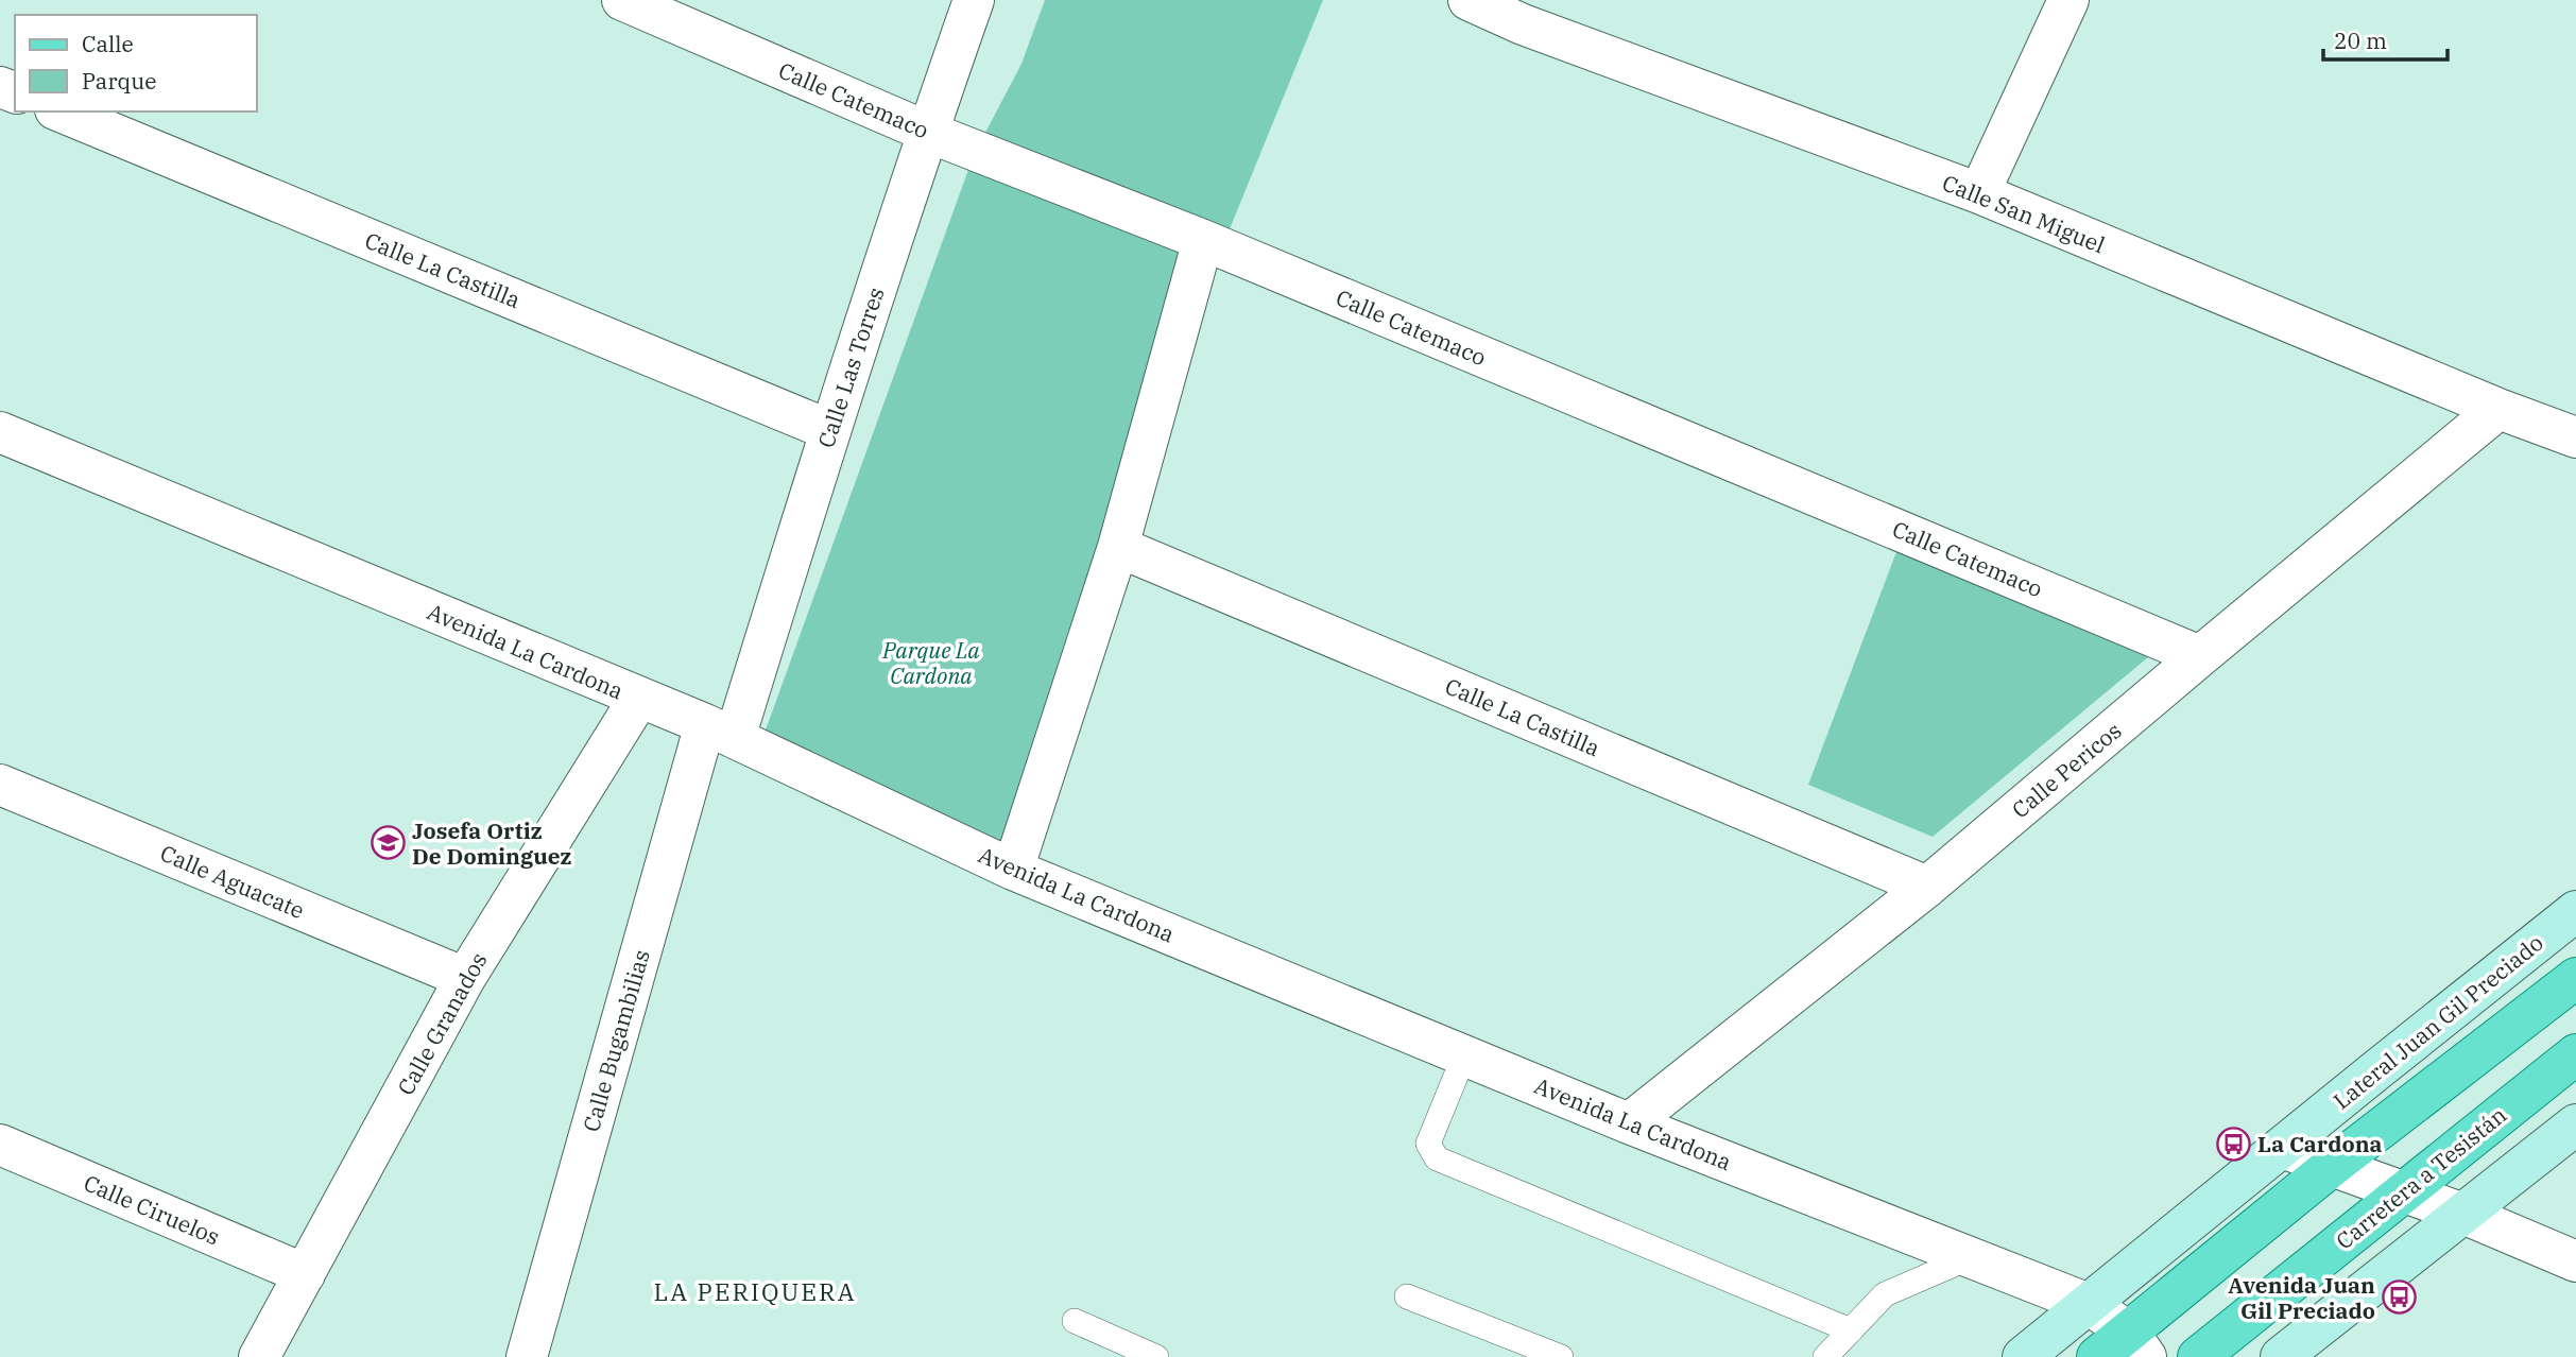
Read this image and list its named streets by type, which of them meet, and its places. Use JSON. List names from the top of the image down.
{
  "streets": {
    "main road": ["Lateral Juan Gil Preciado", "Carretera a Tesistán"],
    "street": [
      "Calle Catemaco",
      "Calle San Miguel",
      "Calle La Castilla",
      "Calle Las Torres",
      "Avenida La Cardona",
      "Calle Pericos",
      "Calle Aguacate",
      "Calle Granados",
      "Calle Bugambilias",
      "Calle Ciruelos"
    ]
  },
  "crossings": [
    ["Calle Catemaco", "Calle Las Torres"],
    ["Calle Catemaco", "Calle Pericos"],
    ["Calle San Miguel", "Calle Pericos"],
    ["Calle La Castilla", "Calle Las Torres"],
    ["Calle La Castilla", "Calle Pericos"],
    ["Calle Las Torres", "Avenida La Cardona"],
    ["Calle Las Torres", "Calle Bugambilias"],
    ["Avenida La Cardona", "Calle Pericos"],
    ["Avenida La Cardona", "Lateral Juan Gil Preciado"],
    ["Avenida La Cardona", "Calle Granados"],
    ["Avenida La Cardona", "Calle Bugambilias"],
    ["Calle Aguacate", "Calle Granados"],
    ["Calle Granados", "Calle Ciruelos"]
  ],
  "districts": ["LA PERIQUERA"],
  "parks": ["Parque La Cardona"],
  "places": {
    "school or university": ["Josefa Ortiz De Dominguez"],
    "bus stop": ["La Cardona", "Avenida Juan Gil Preciado"]
  },
  "legend": ["Calle", "Parque"],
  "scale_bar": "20 m"
}
